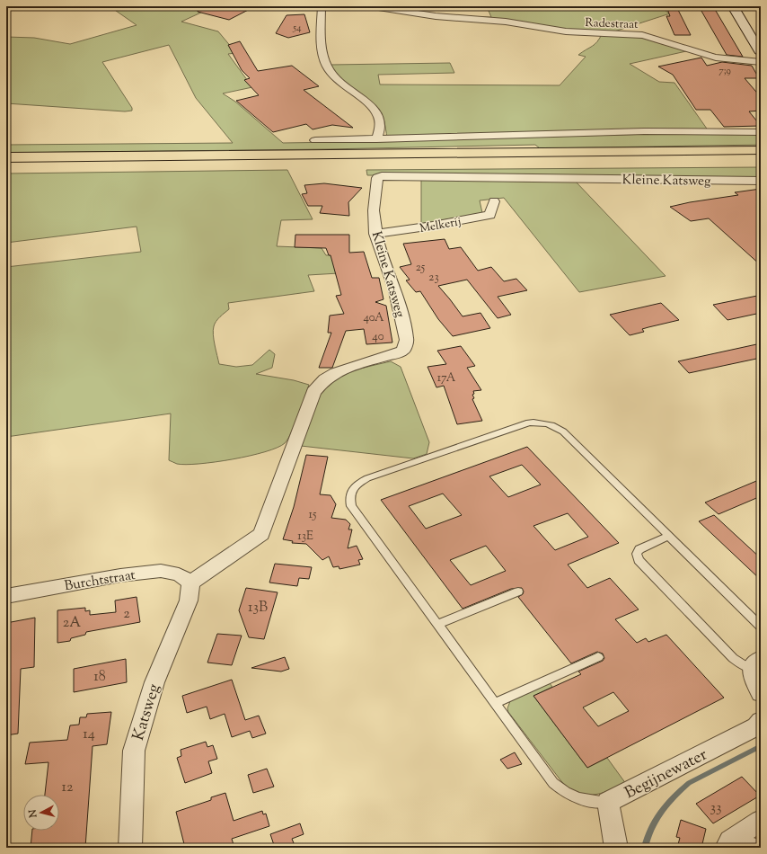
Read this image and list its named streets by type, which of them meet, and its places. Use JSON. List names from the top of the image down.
{
  "streets": {
    "street": [
      "Radestraat",
      "Kleine Katsweg",
      "Melkerij",
      "Burchtstraat",
      "Katsweg",
      "Begijnewater"
    ]
  },
  "crossings": [
    ["Kleine Katsweg", "Melkerij"],
    ["Kleine Katsweg", "Burchtstraat"],
    ["Kleine Katsweg", "Katsweg"],
    ["Burchtstraat", "Katsweg"]
  ],
  "house_numbers": [
    "54",
    "7;9",
    "25",
    "23",
    "40A",
    "40",
    "17A",
    "15",
    "13E",
    "13B",
    "2",
    "2A",
    "18",
    "14",
    "12",
    "33"
  ],
  "north": "left"
}
